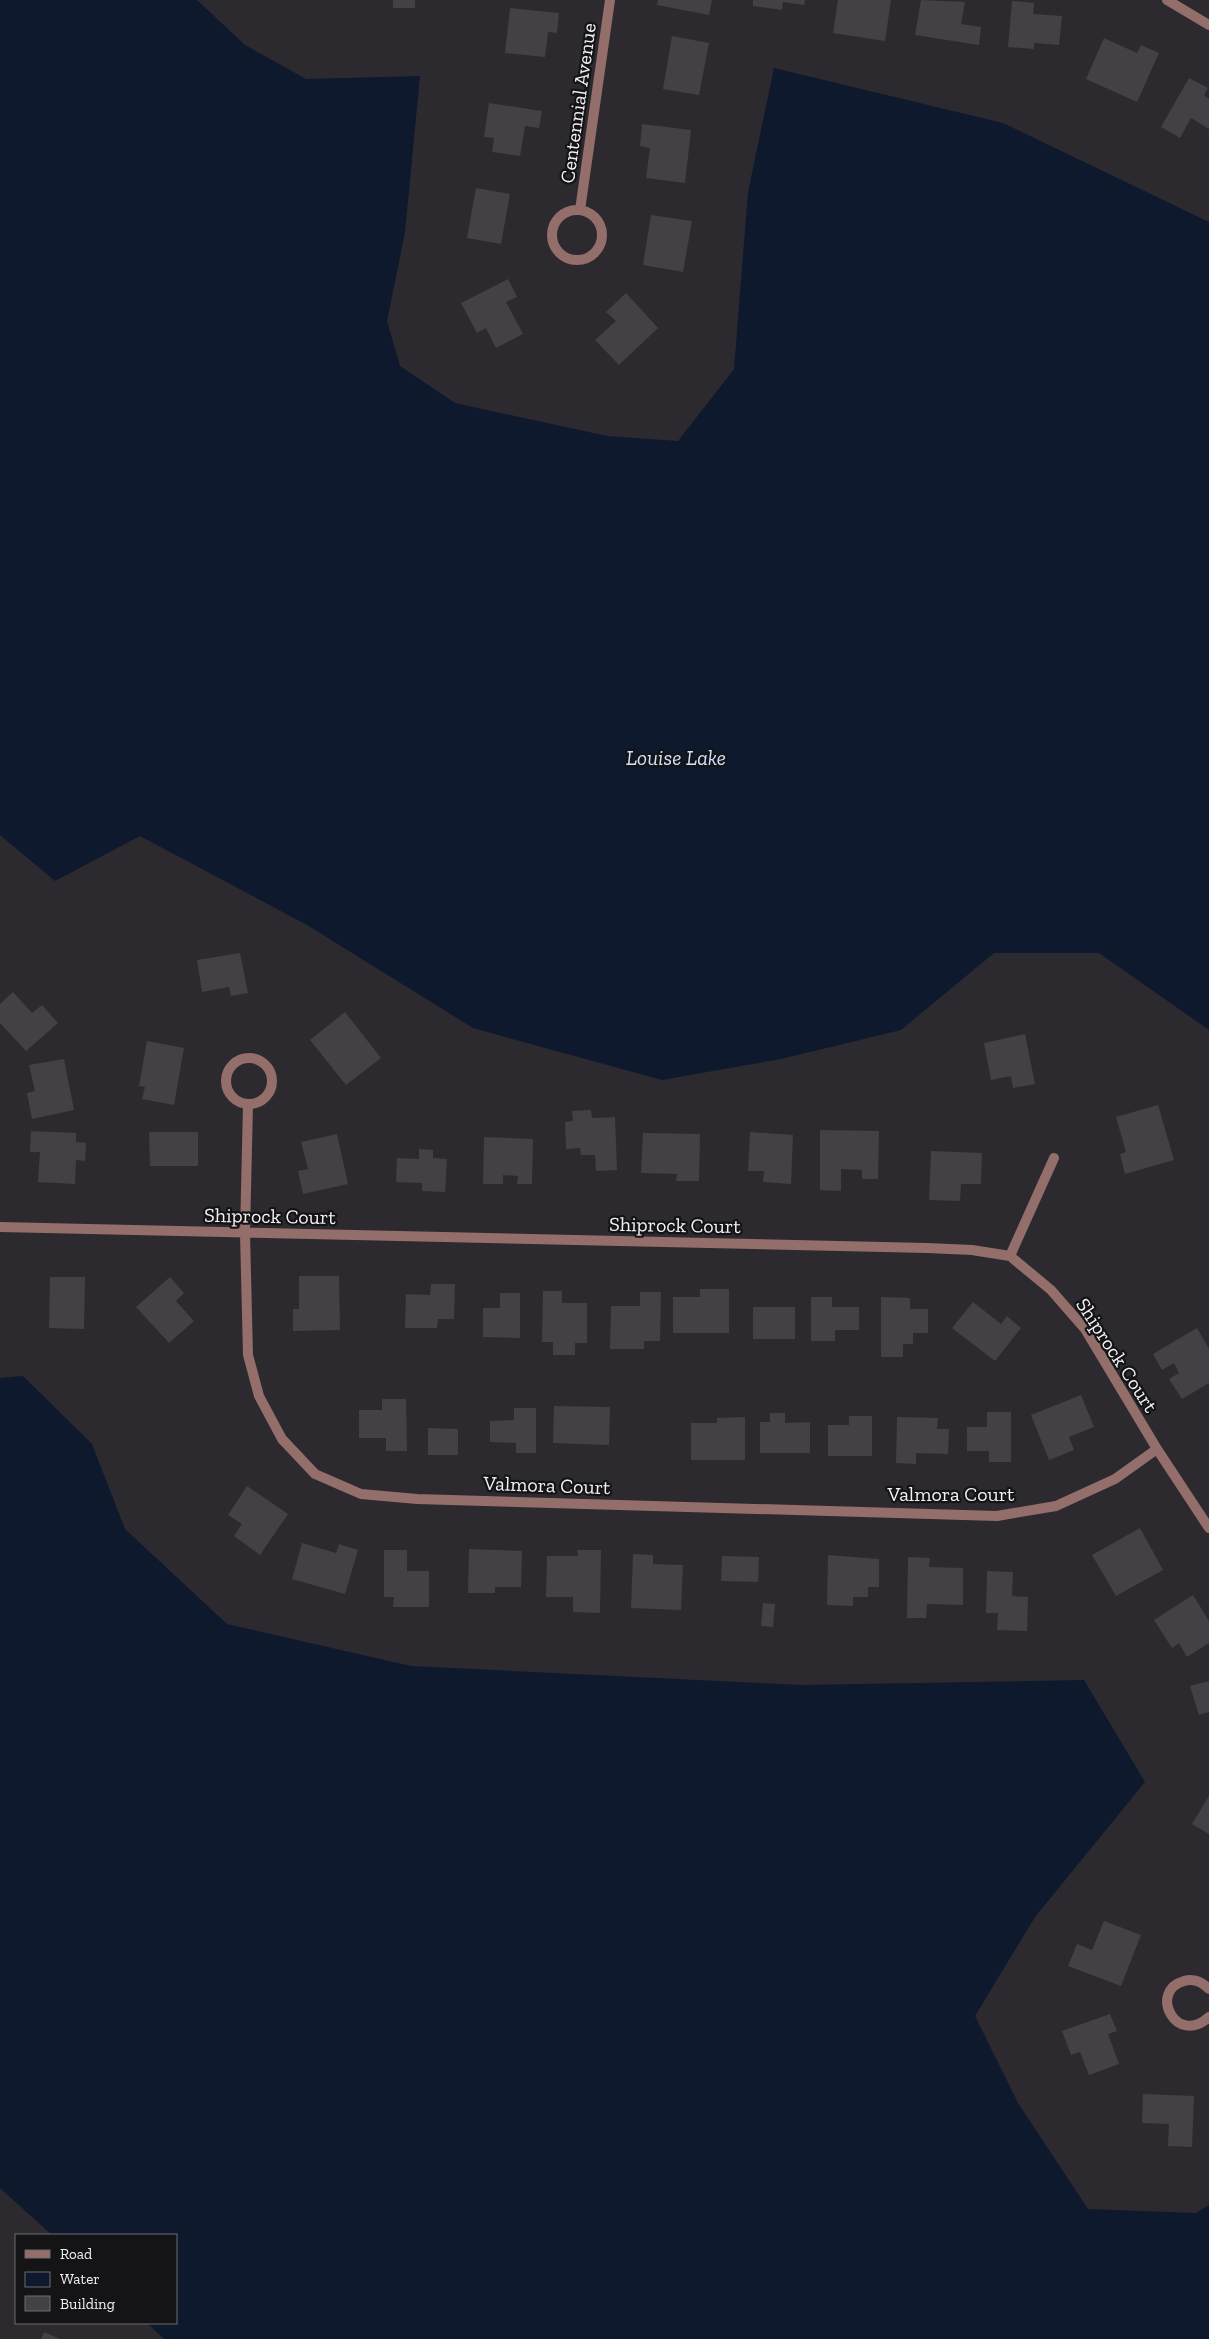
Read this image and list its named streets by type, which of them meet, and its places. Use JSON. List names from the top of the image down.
{
  "streets": {
    "street": ["Centennial Avenue", "Shiprock Court", "Valmora Court"]
  },
  "crossings": [
    ["Shiprock Court", "Valmora Court"]
  ],
  "water": ["Louise Lake"],
  "legend": ["Road", "Water", "Building"]
}
